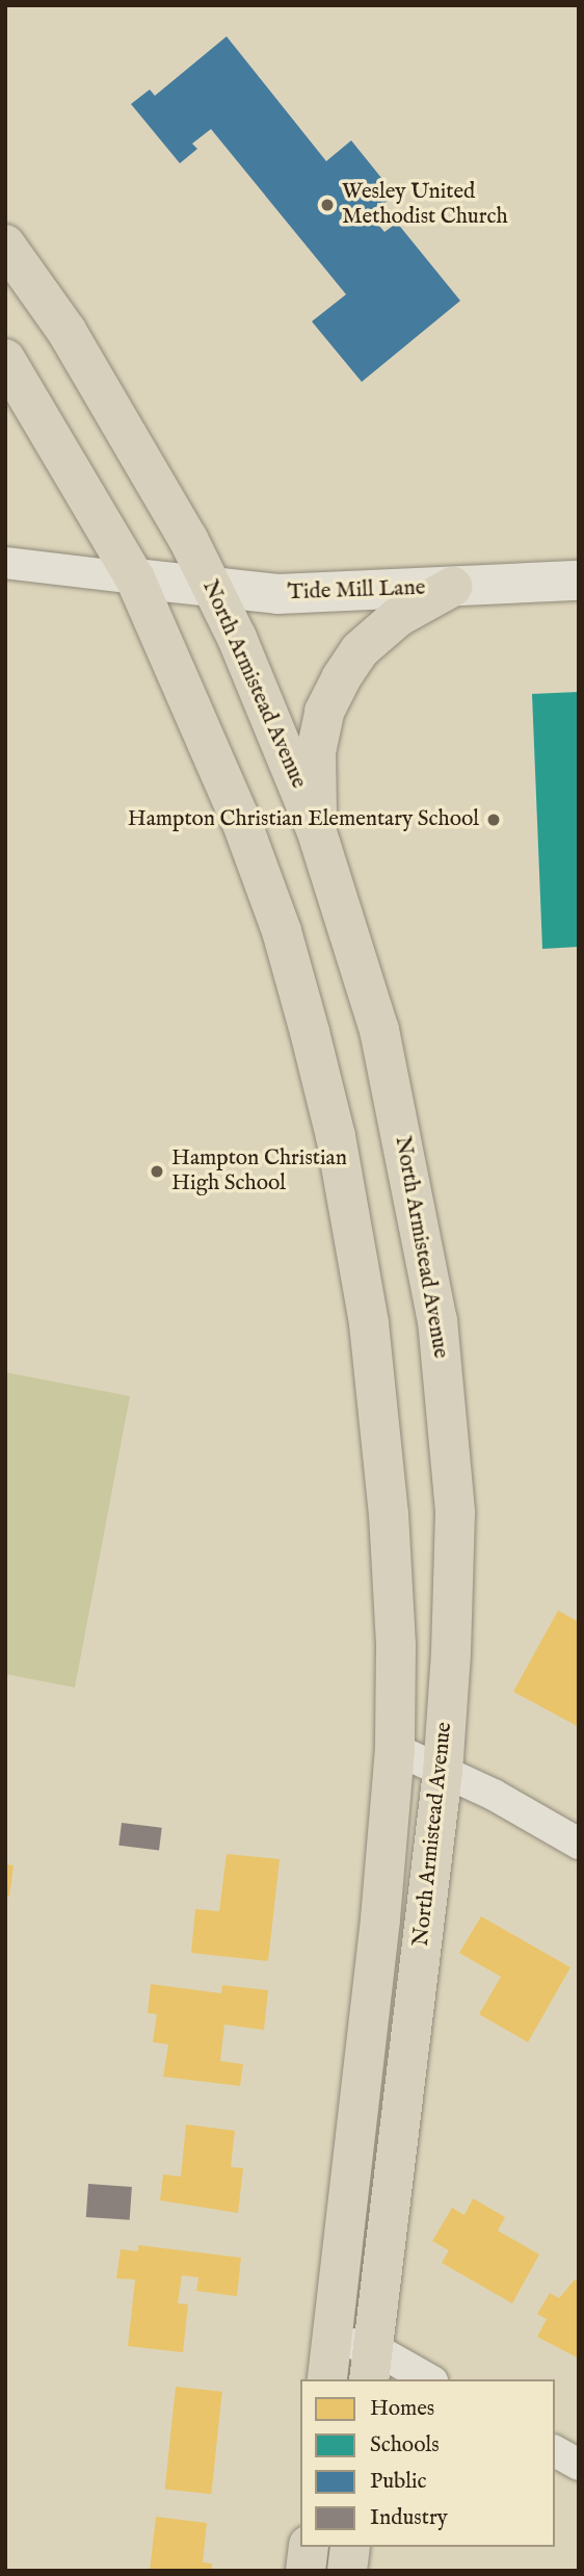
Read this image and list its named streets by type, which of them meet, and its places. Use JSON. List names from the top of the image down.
{
  "streets": {
    "main road": ["North Armistead Avenue"],
    "street": ["Tide Mill Lane"]
  },
  "crossings": [
    ["Tide Mill Lane", "North Armistead Avenue"]
  ],
  "places": ["Wesley United Methodist Church", "Hampton Christian Elementary School", "Hampton Christian High School"],
  "legend": [
    "Homes",
    "Schools",
    "Public",
    "Industry"
  ]
}
